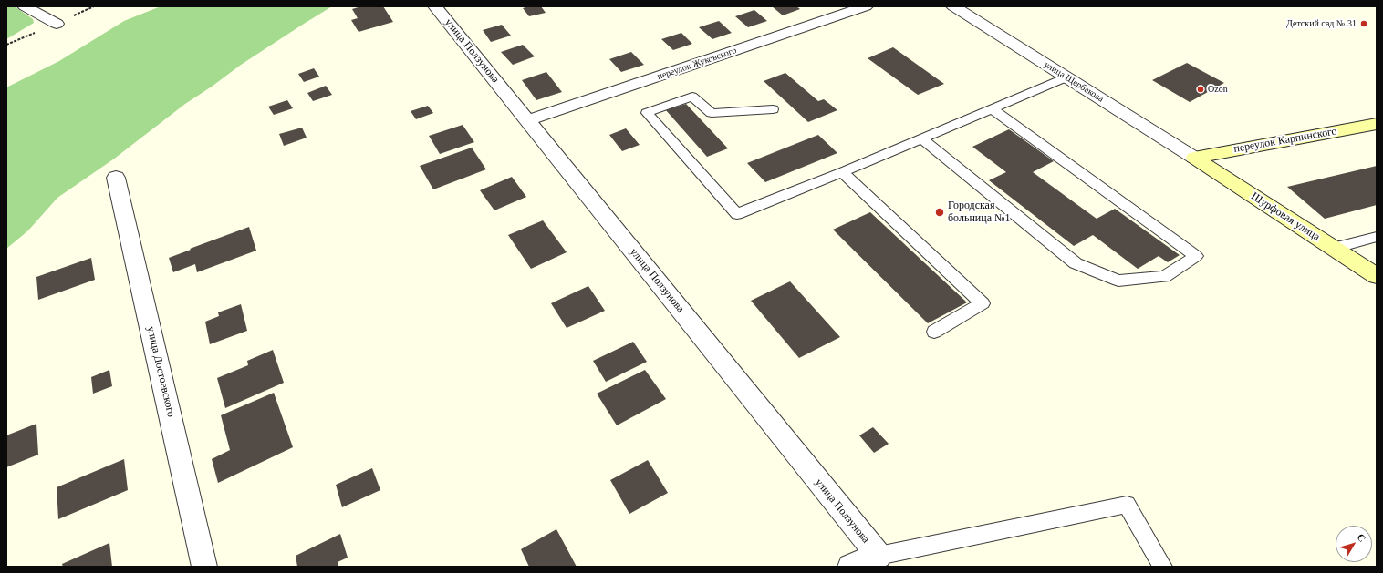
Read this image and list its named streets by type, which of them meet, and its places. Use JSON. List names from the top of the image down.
{
  "streets": {
    "street": [
      "улица Ползунова",
      "переулок Жуковского",
      "улица Щербакова",
      "переулок Карпинского",
      "Шурфовая улица",
      "улица Достоевского"
    ]
  },
  "crossings": [
    ["улица Ползунова", "переулок Жуковского"],
    ["улица Щербакова", "переулок Карпинского"],
    ["улица Щербакова", "Шурфовая улица"],
    ["переулок Карпинского", "Шурфовая улица"]
  ],
  "places": ["Детский сад № 31", "Ozon", "Городская больница №1"],
  "north": "top right"
}
